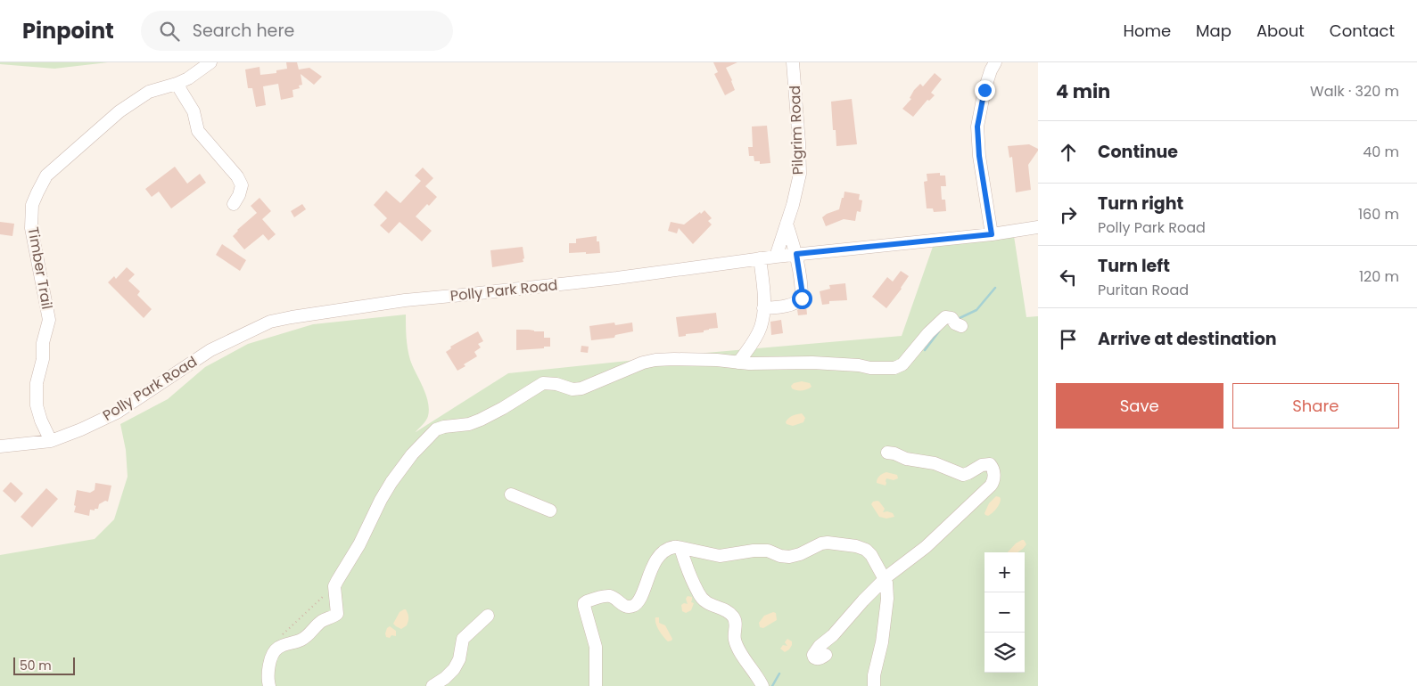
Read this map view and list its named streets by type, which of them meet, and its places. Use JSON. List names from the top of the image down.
{
  "streets": {
    "street": ["Pilgrim Road", "Timber Trail", "Polly Park Road"]
  },
  "crossings": [
    ["Pilgrim Road", "Polly Park Road"],
    ["Timber Trail", "Polly Park Road"]
  ],
  "scale_bar": "50 m",
  "page": {
    "header": "Pinpoint",
    "search": "Search here",
    "nav": [
      "Home",
      "Map",
      "About",
      "Contact"
    ],
    "heading": ["4 min", "Walk · 320 m"],
    "list": [
      ["Continue", "40 m"],
      ["Turn right", "Polly Park Road", "160 m"],
      ["Turn left", "Puritan Road", "120 m"],
      "Arrive at destination"
    ],
    "buttons": ["Save", "Share"],
    "map_buttons": ["+", "−"],
    "scale": "50 m"
  }
}
